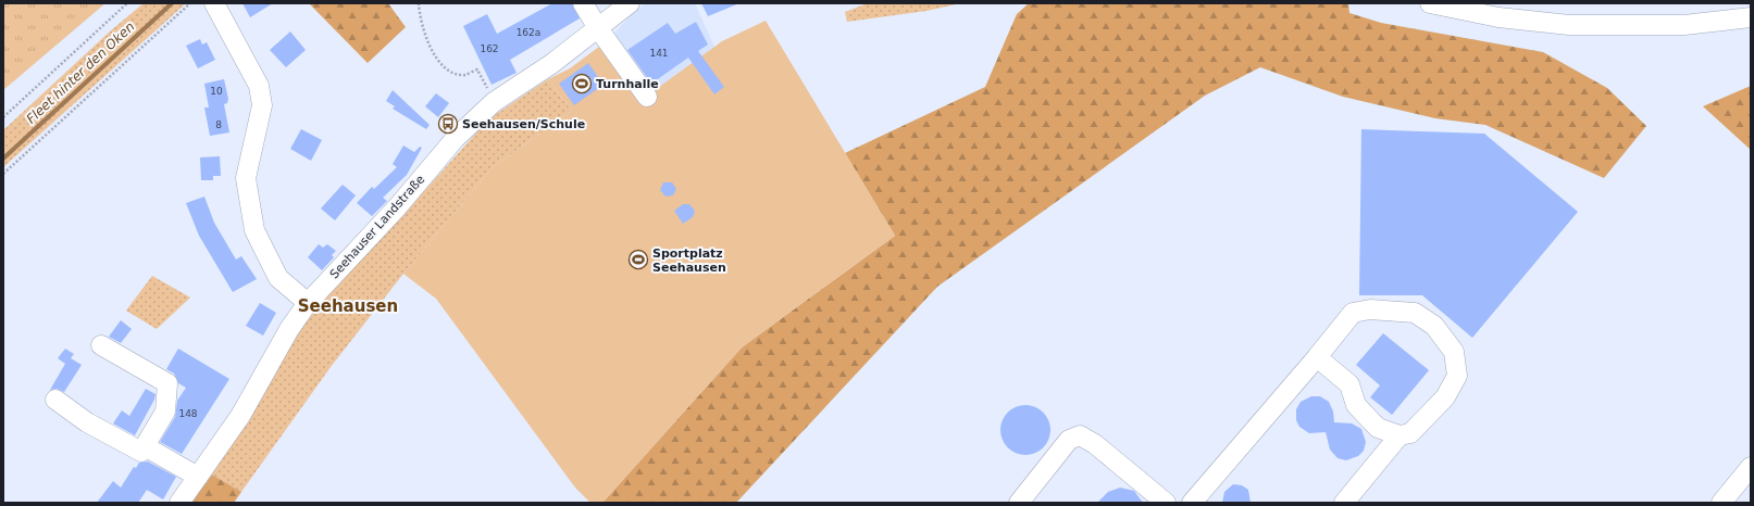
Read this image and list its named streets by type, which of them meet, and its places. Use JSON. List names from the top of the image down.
{
  "streets": {
    "street": ["Seehauser Landstraße"]
  },
  "districts": ["Seehausen"],
  "water": ["Fleet hinter den Oken"],
  "places": {
    "sports": ["Turnhalle", "Sportplatz Seehausen"],
    "bus stop": ["Seehausen/Schule"]
  },
  "house_numbers": [
    "162a",
    "162",
    "141",
    "10",
    "8",
    "148"
  ]
}
